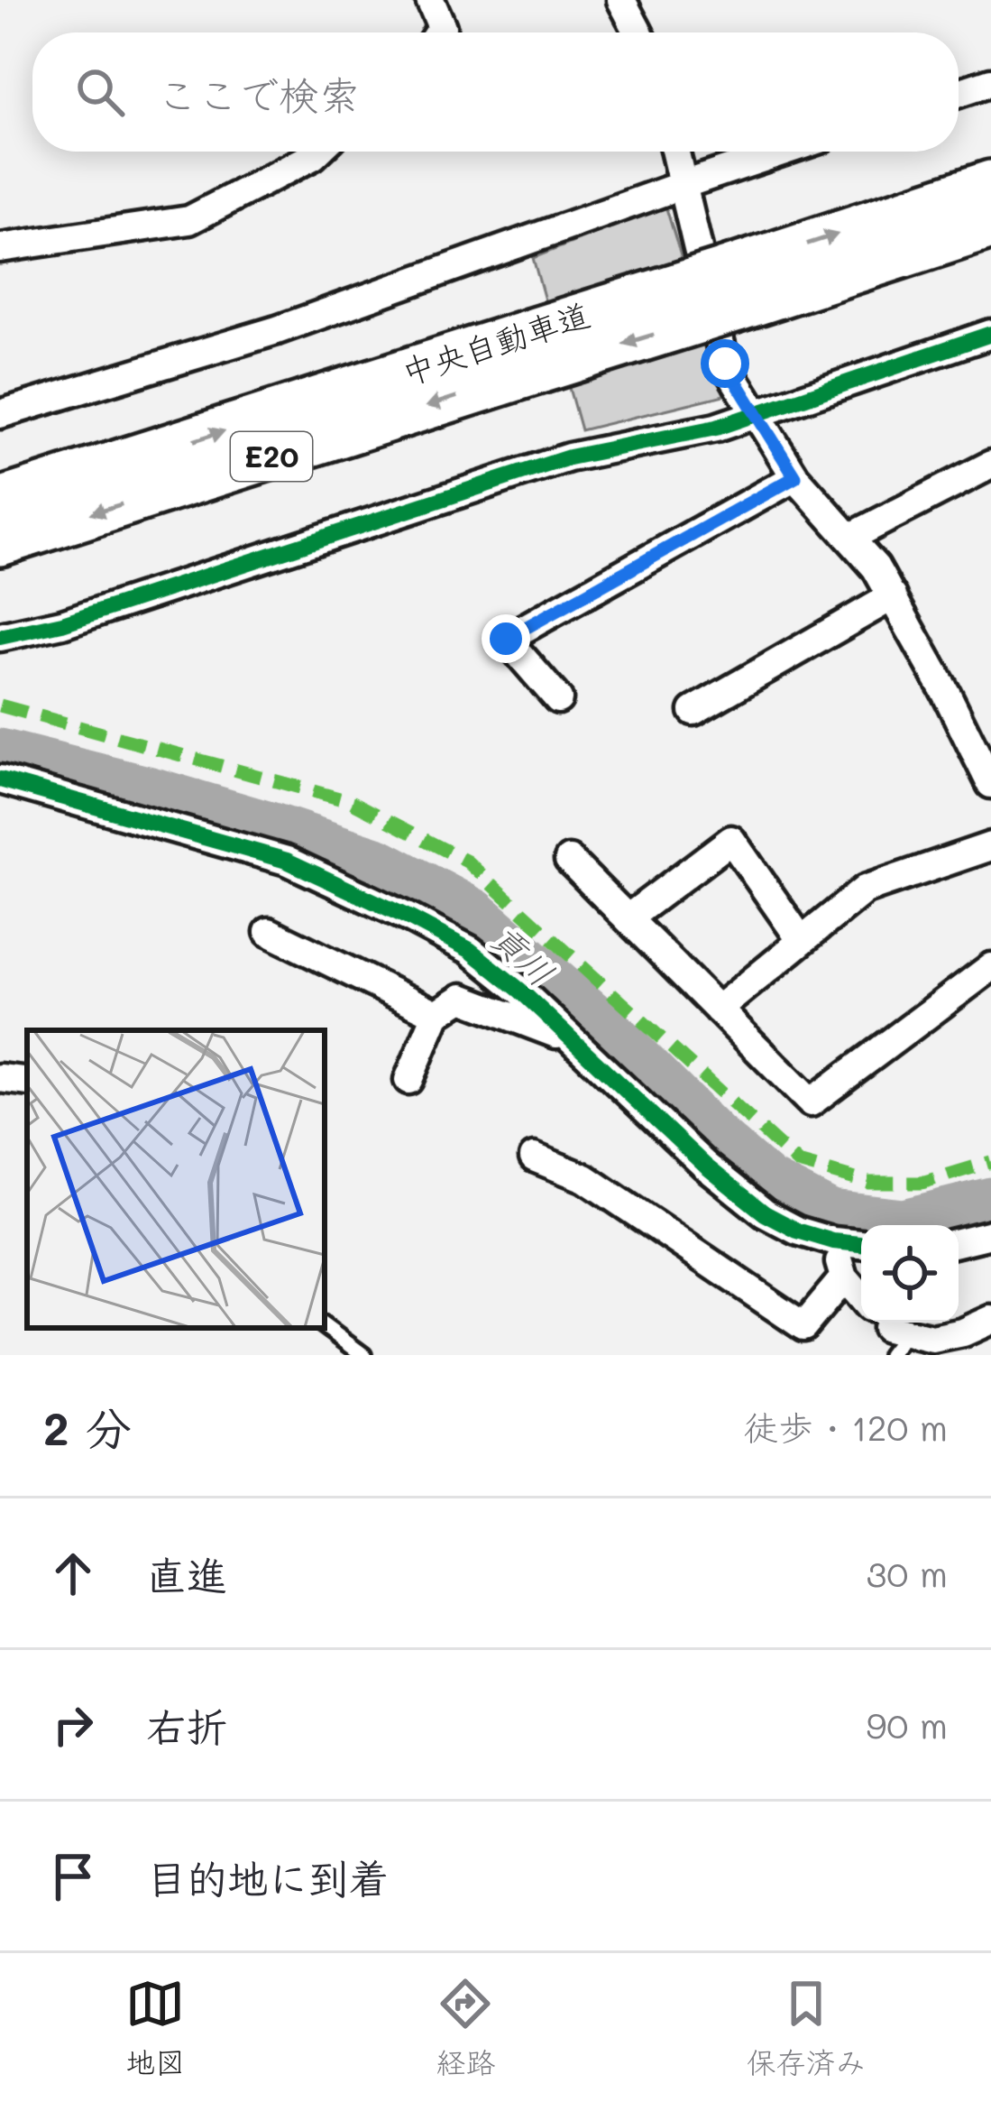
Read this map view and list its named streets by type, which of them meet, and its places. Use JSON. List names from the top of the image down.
{
  "streets": {
    "highway": ["中央自動車道", "E20"]
  },
  "water": ["貢川"],
  "page": {
    "search": "ここで検索",
    "heading": ["2 分", "徒歩 · 120 m"],
    "list": [
      ["直進", "30 m"],
      ["右折", "90 m"],
      "目的地に到着"
    ],
    "nav": ["地図", "経路", "保存済み"]
  }
}
